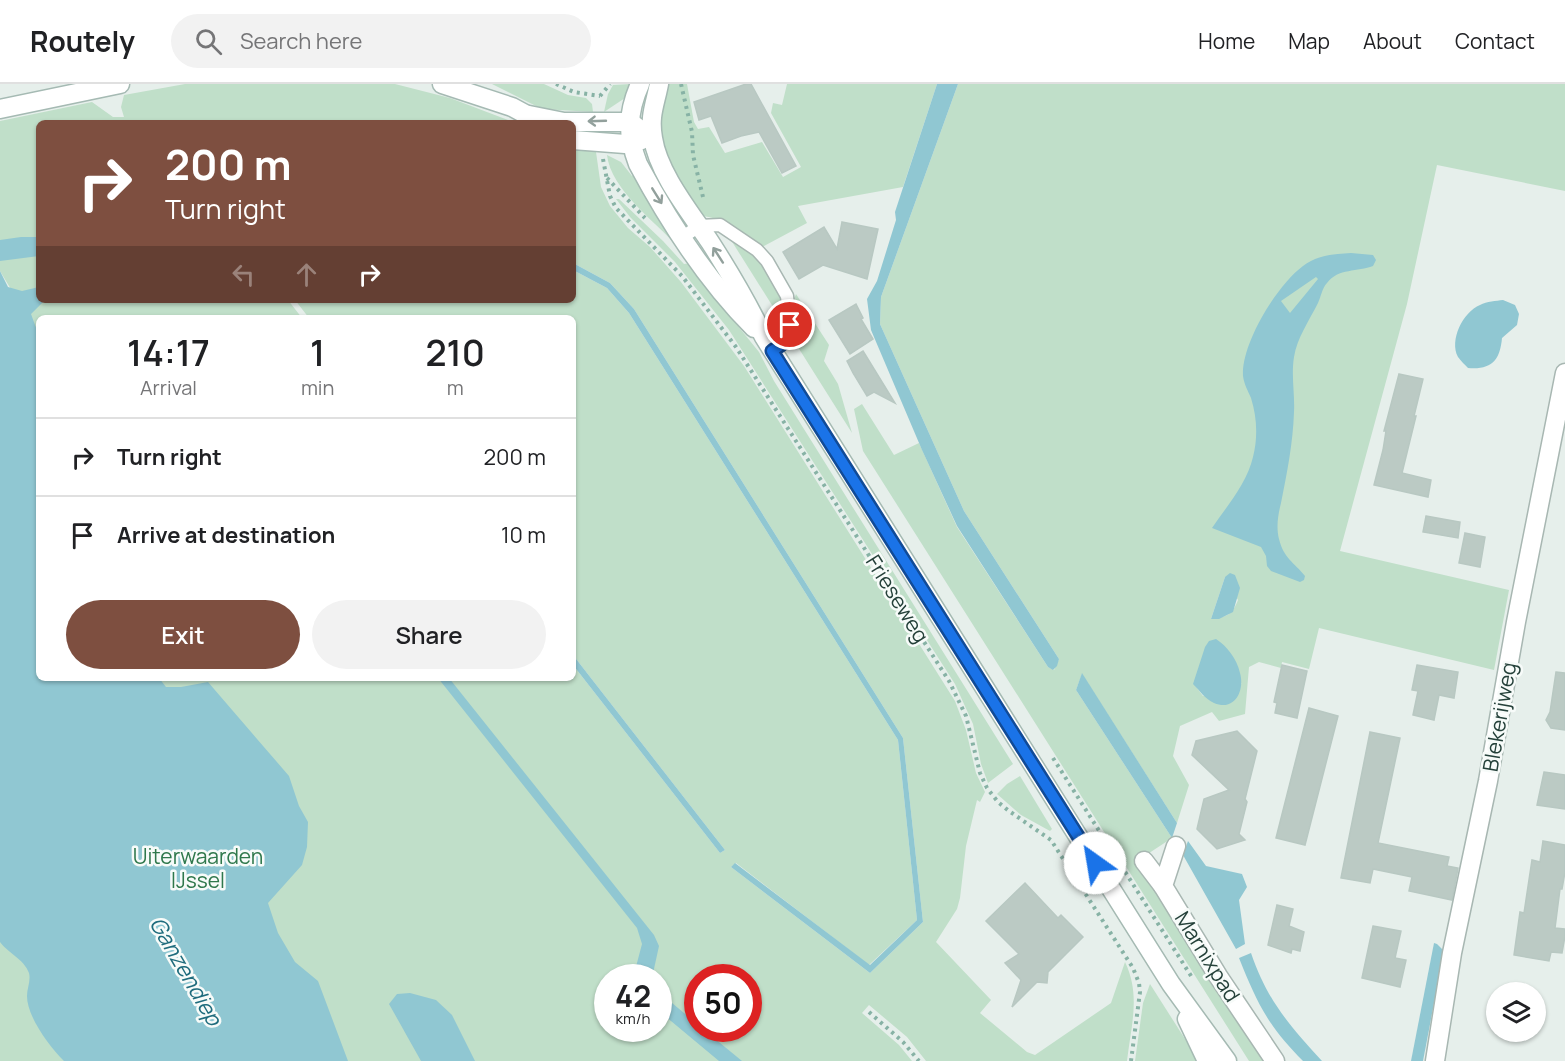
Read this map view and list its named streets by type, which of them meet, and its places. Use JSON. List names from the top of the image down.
{
  "streets": {
    "main road": ["Frieseweg", "Blekerijweg", "Marnixpad"]
  },
  "water": ["Ganzendiep"],
  "parks": ["Uiterwaarden IJssel"],
  "page": {
    "header": "Routely",
    "search": "Search here",
    "nav": [
      "Home",
      "Map",
      "About",
      "Contact"
    ],
    "turn": ["200 m", "Turn right"],
    "eta": [
      "14:17",
      "Arrival",
      "1",
      "min",
      "210",
      "m"
    ],
    "list": [
      {
        "name": "Turn right",
        "value": "200 m"
      },
      {
        "name": "Arrive at destination",
        "value": "10 m"
      }
    ],
    "buttons": ["Exit", "Share"],
    "speed": "42 km/h",
    "limit": "50"
  }
}
